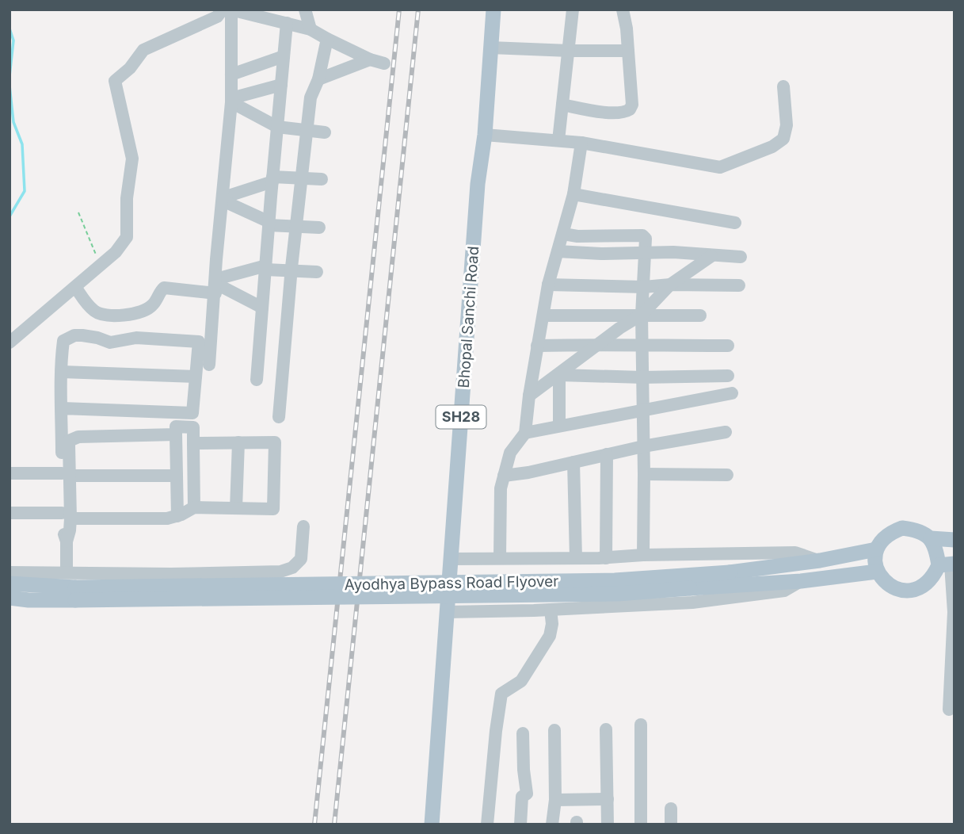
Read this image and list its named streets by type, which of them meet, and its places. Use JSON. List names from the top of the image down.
{
  "streets": {
    "main road": ["Bhopal Sanchi Road", "SH28", "Ayodhya Bypass Road Flyover"]
  }
}
